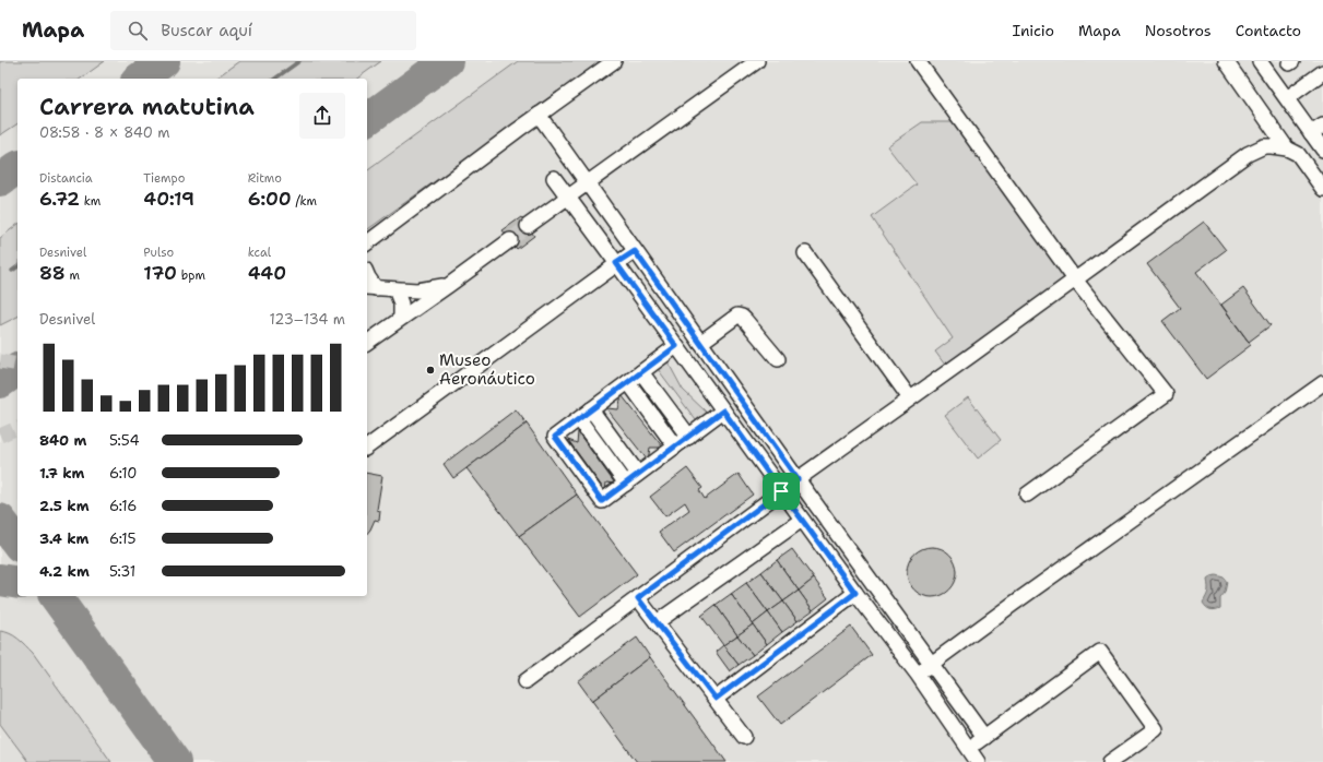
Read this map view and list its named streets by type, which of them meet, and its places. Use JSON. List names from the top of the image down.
{
  "places": ["Museo Aeronáutico"],
  "page": {
    "header": "Mapa",
    "search": "Buscar aquí",
    "nav": [
      "Inicio",
      "Mapa",
      "Nosotros",
      "Contacto"
    ],
    "heading": ["Carrera matutina", "08:58 · 8 × 840 m"],
    "stats": [
      ["Distancia", "6.72 km"],
      ["Tiempo", "40:19"],
      ["Ritmo", "6:00 /km"],
      ["Desnivel", "88 m"],
      ["Pulso", "170 bpm"],
      ["kcal", "440"]
    ],
    "chart": ["Desnivel", "123–134 m"],
    "list": [
      {
        "name": "840 m",
        "note": "5:54"
      },
      {
        "name": "1.7 km",
        "note": "6:10"
      },
      {
        "name": "2.5 km",
        "note": "6:16"
      },
      {
        "name": "3.4 km",
        "note": "6:15"
      },
      {
        "name": "4.2 km",
        "note": "5:31"
      }
    ]
  }
}
